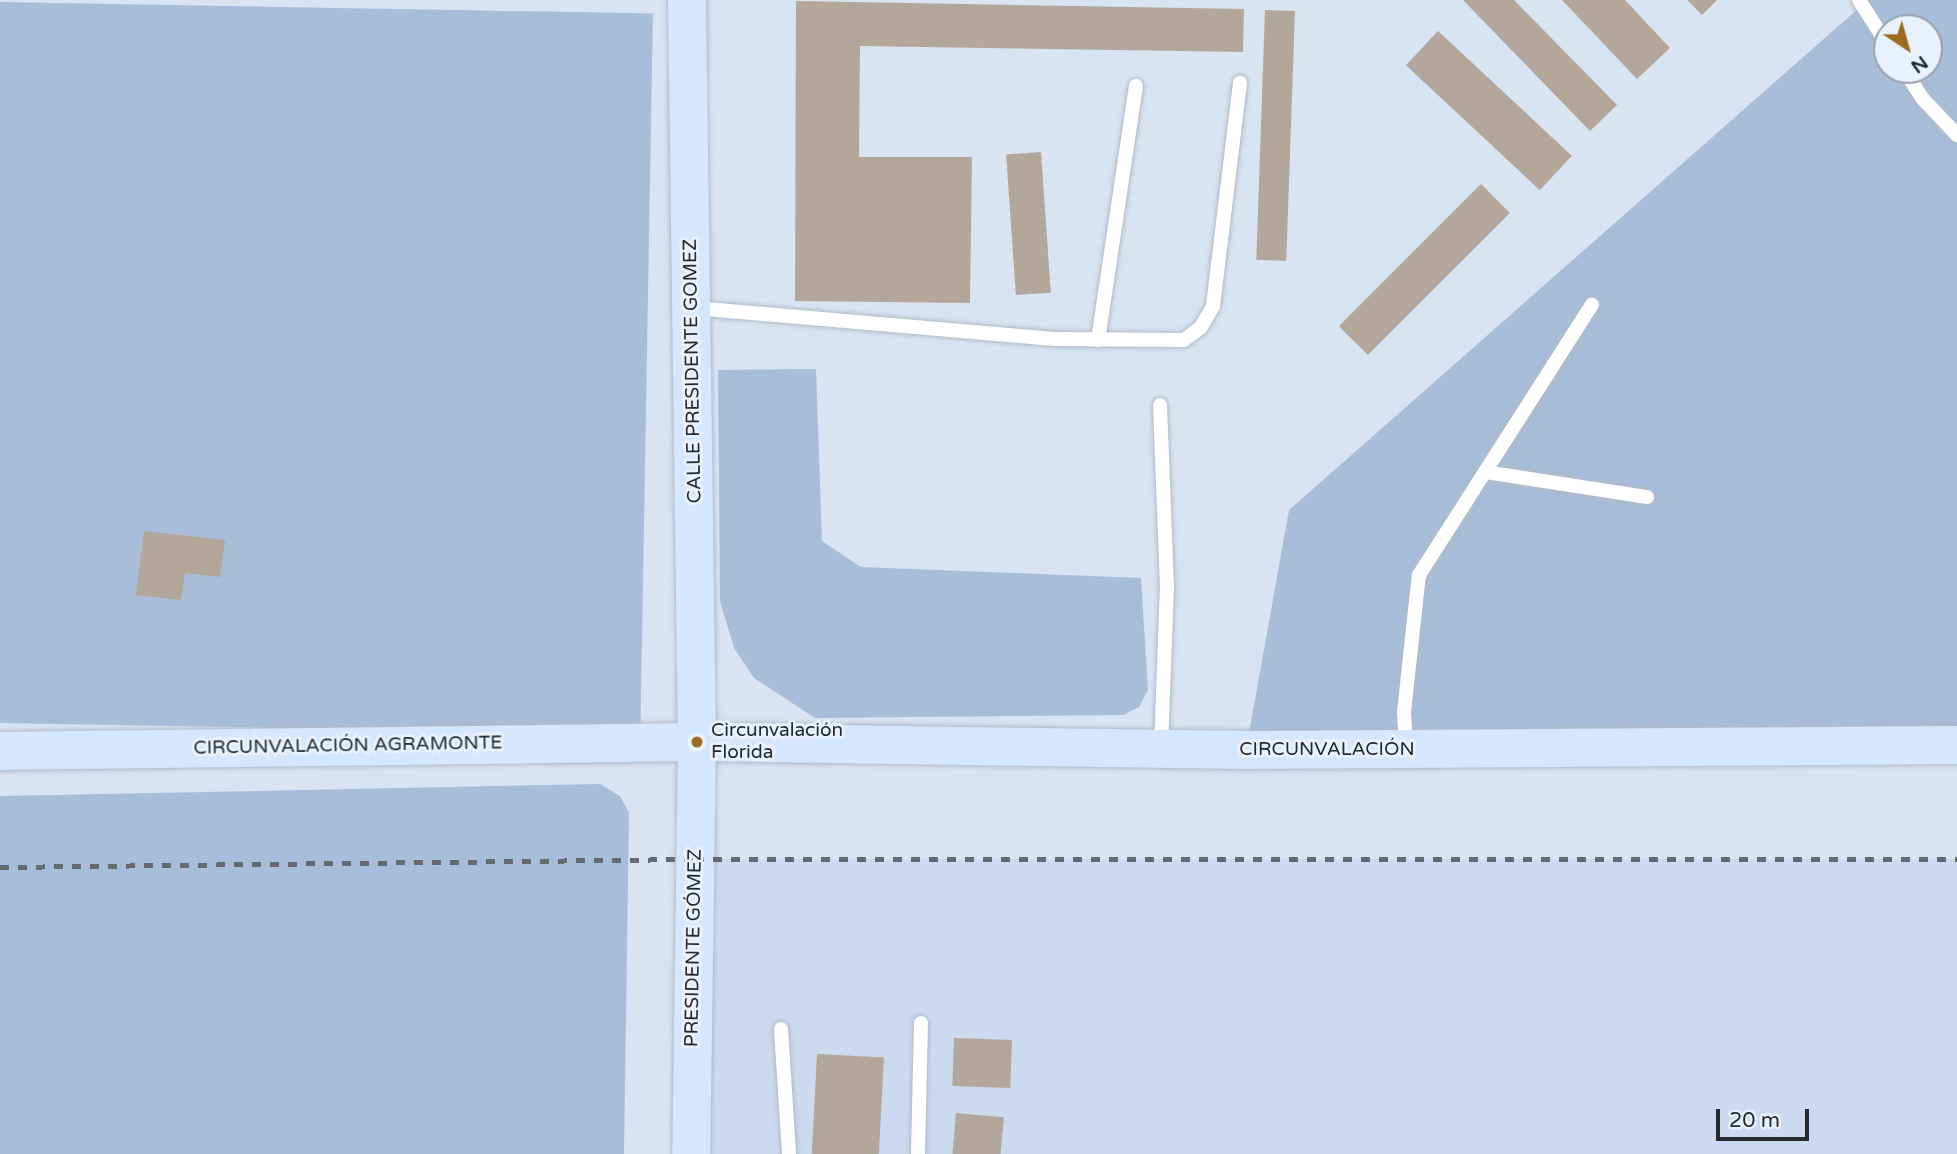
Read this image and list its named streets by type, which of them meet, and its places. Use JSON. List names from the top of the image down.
{
  "streets": {
    "street": [
      "CALLE PRESIDENTE GOMEZ",
      "CIRCUNVALACIÓN AGRAMONTE",
      "CIRCUNVALACIÓN",
      "PRESIDENTE GÓMEZ"
    ]
  },
  "crossings": [
    ["CALLE PRESIDENTE GOMEZ", "CIRCUNVALACIÓN AGRAMONTE"],
    ["CALLE PRESIDENTE GOMEZ", "CIRCUNVALACIÓN"],
    ["CALLE PRESIDENTE GOMEZ", "PRESIDENTE GÓMEZ"],
    ["CIRCUNVALACIÓN AGRAMONTE", "CIRCUNVALACIÓN"],
    ["CIRCUNVALACIÓN AGRAMONTE", "PRESIDENTE GÓMEZ"],
    ["CIRCUNVALACIÓN", "PRESIDENTE GÓMEZ"]
  ],
  "places": ["Circunvalación Florida"],
  "scale_bar": "20 m",
  "north": "bottom right"
}
